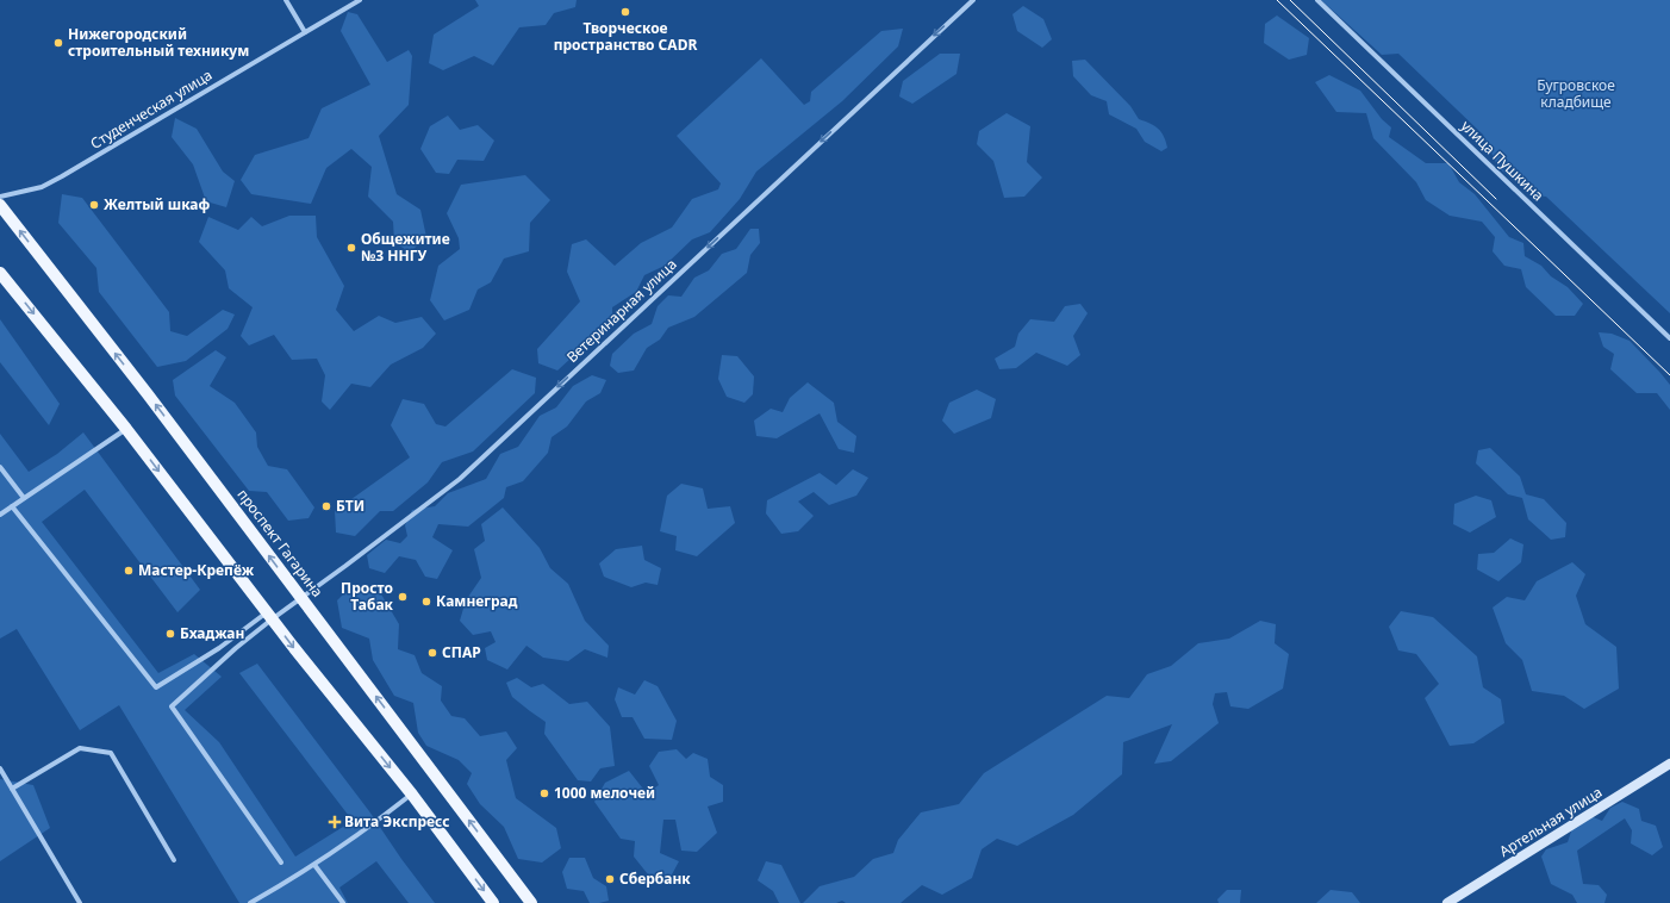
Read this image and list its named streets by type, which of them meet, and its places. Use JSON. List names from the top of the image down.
{
  "streets": {
    "main road": ["проспект Гагарина"],
    "street": [
      "Студенческая улица",
      "улица Пушкина",
      "Ветеринарная улица",
      "Артельная улица"
    ]
  },
  "crossings": [
    ["Ветеринарная улица", "проспект Гагарина"]
  ],
  "one_way": ["Ветеринарная улица"],
  "parks": ["Бугровское кладбище"],
  "places": {
    "other": [
      "Творческое пространство CADR",
      "Нижегородский строительный техникум",
      "Желтый шкаф",
      "Общежитие №3 ННГУ",
      "БТИ",
      "Мастер-Крепёж",
      "Просто Табак",
      "Камнеград",
      "Бхаджан",
      "СПАР",
      "1000 мелочей",
      "Сбербанк"
    ],
    "health": ["Вита Экспресс"]
  }
}
